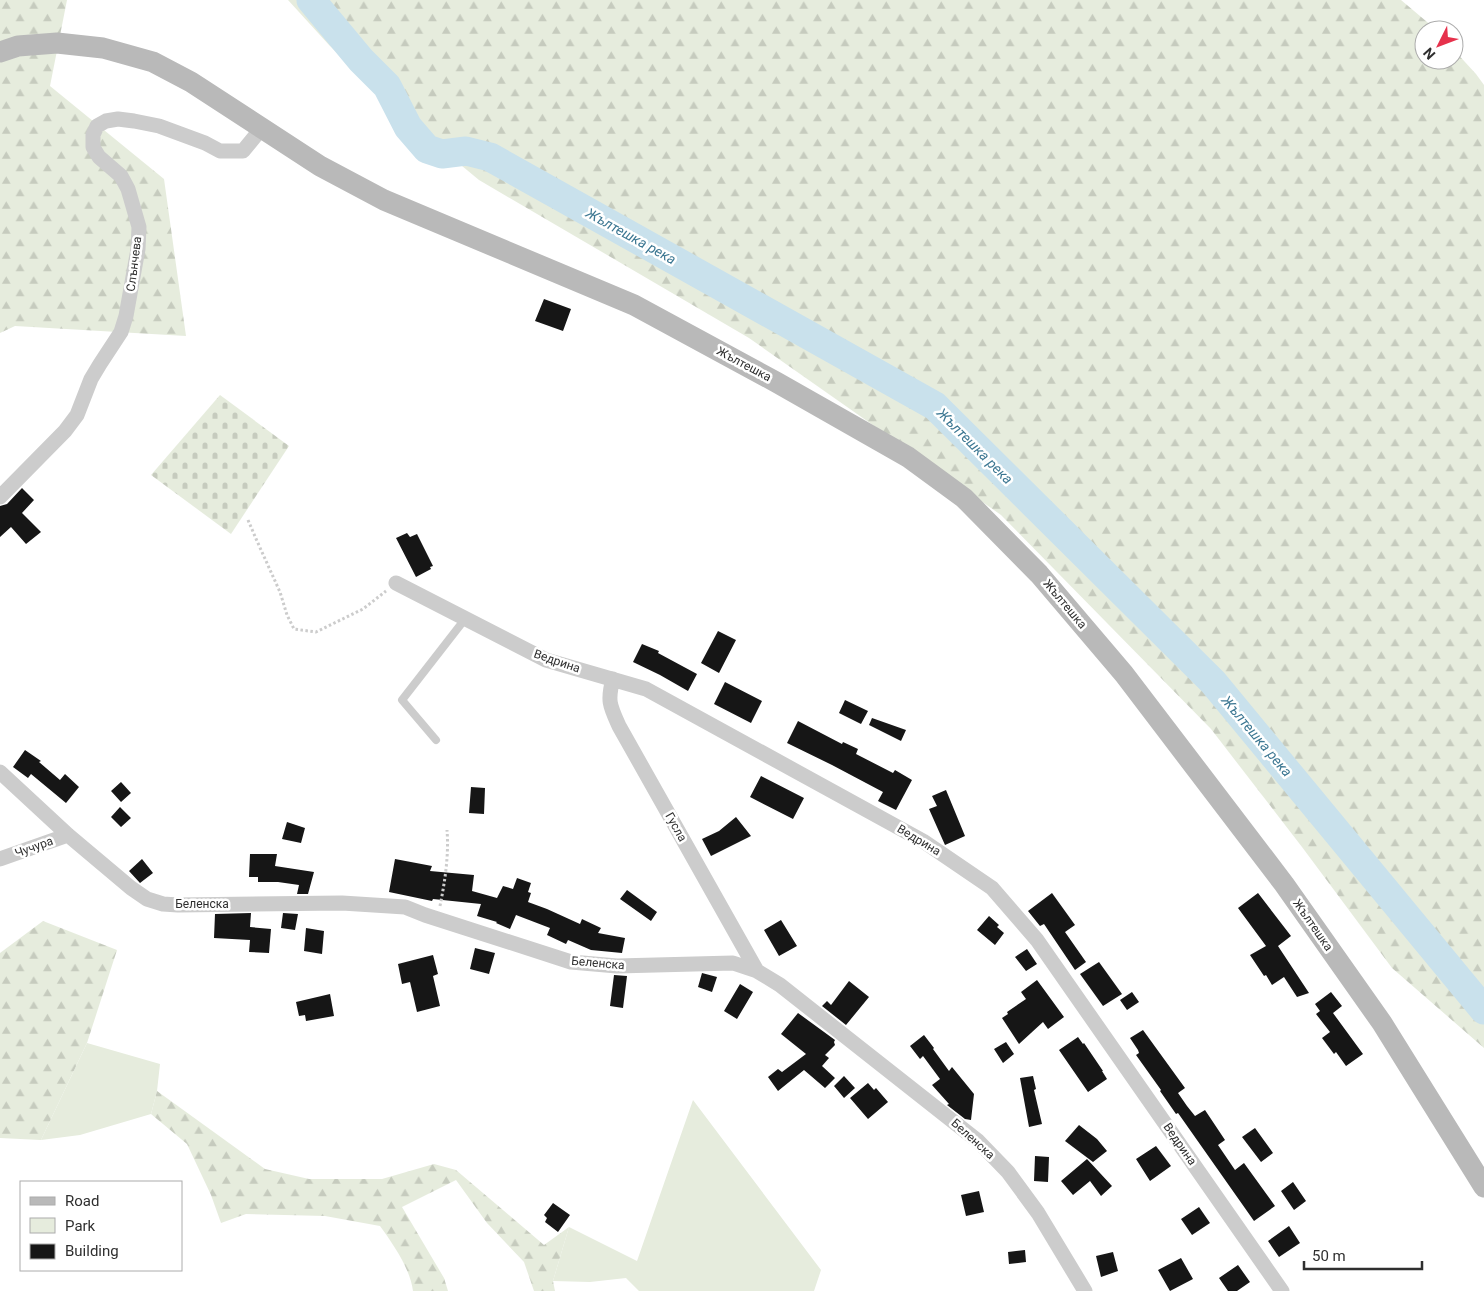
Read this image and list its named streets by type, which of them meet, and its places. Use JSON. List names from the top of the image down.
{
  "streets": {
    "main road": ["Жълтешка"],
    "street": [
      "Слънчева",
      "Ведрина",
      "Гусла",
      "Чучура",
      "Беленска"
    ]
  },
  "crossings": [
    ["Слънчева", "Жълтешка"],
    ["Ведрина", "Гусла"],
    ["Гусла", "Беленска"],
    ["Чучура", "Беленска"]
  ],
  "water": ["Жълтешка река"],
  "legend": ["Road", "Park", "Building"],
  "scale_bar": "50 m",
  "north": "bottom left"
}
